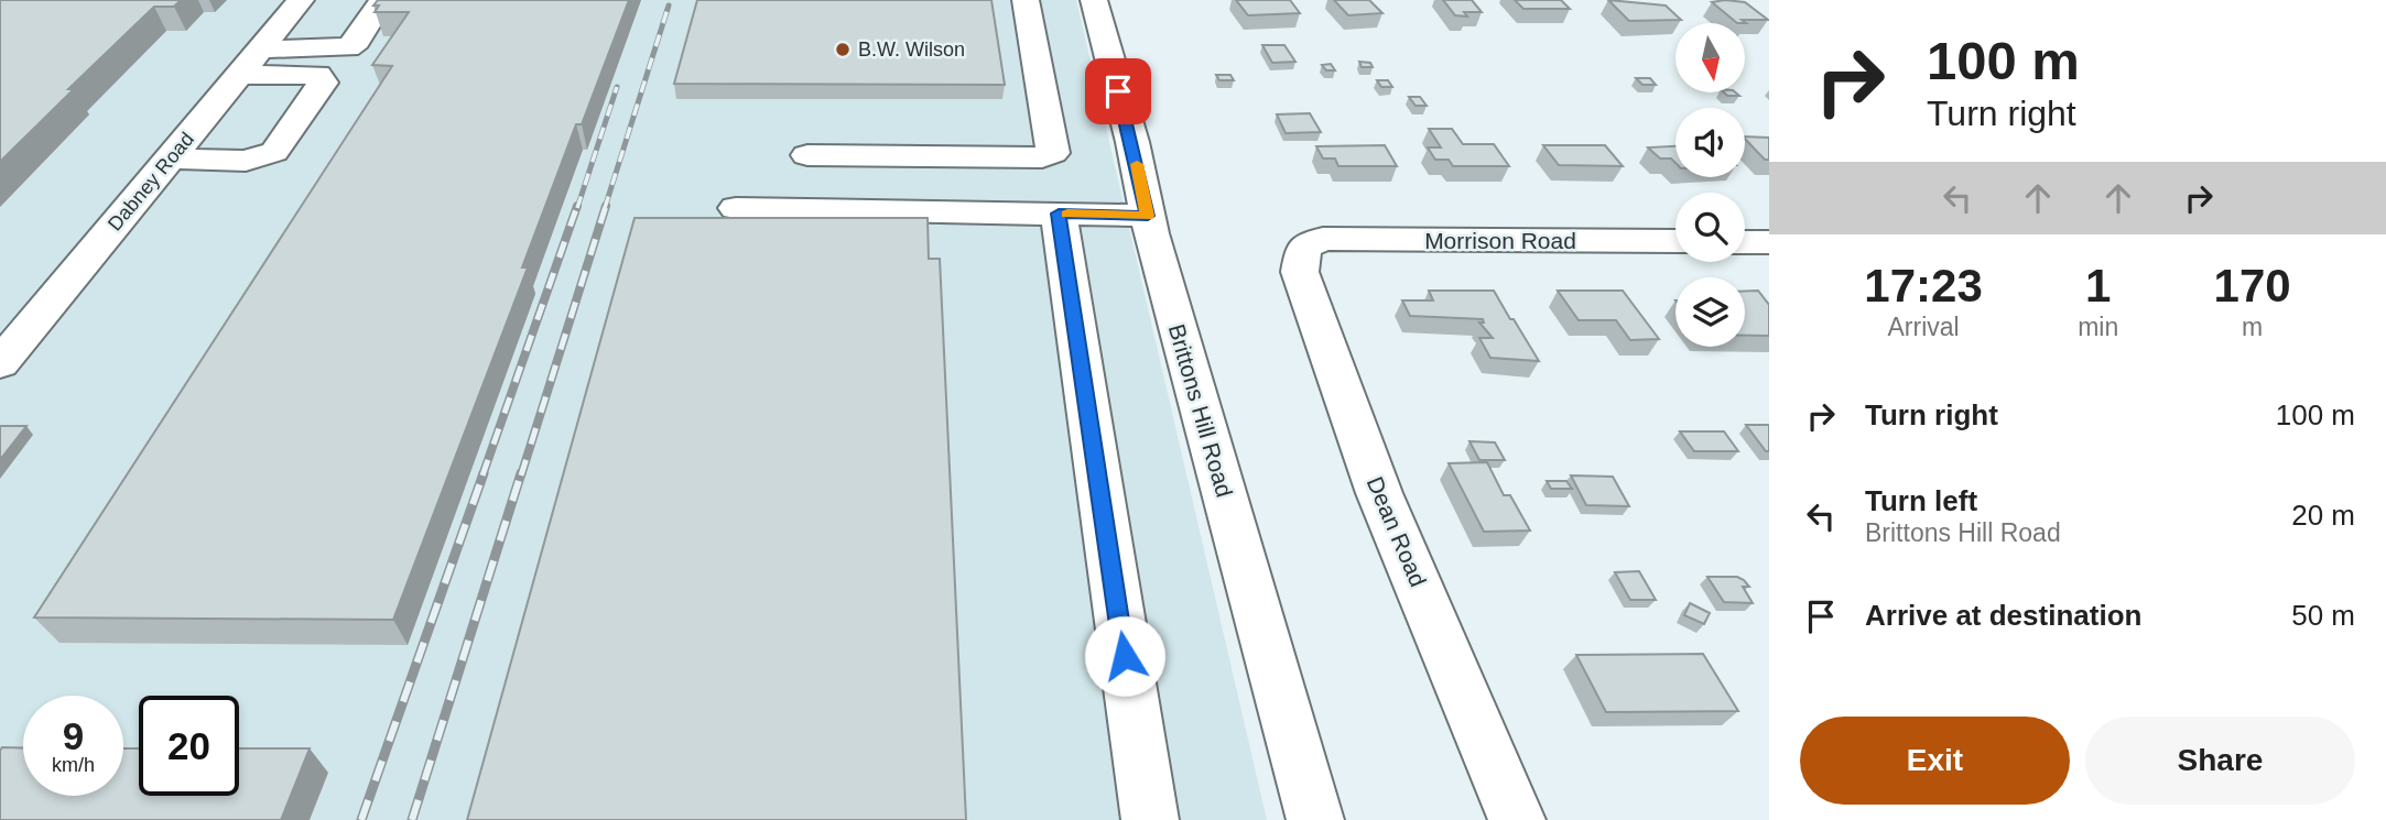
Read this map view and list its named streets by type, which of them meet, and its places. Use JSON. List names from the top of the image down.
{
  "streets": {
    "street": [
      "Dabney Road",
      "Morrison Road",
      "Brittons Hill Road",
      "Dean Road"
    ]
  },
  "crossings": [
    ["Morrison Road", "Dean Road"]
  ],
  "places": ["B.W. Wilson"],
  "north": "bottom",
  "page": {
    "turn": ["100 m", "Turn right"],
    "eta": [
      "17:23",
      "Arrival",
      "1",
      "min",
      "170",
      "m"
    ],
    "list": [
      {
        "name": "Turn right",
        "value": "100 m"
      },
      {
        "name": "Turn left",
        "note": "Brittons Hill Road",
        "value": "20 m"
      },
      {
        "name": "Arrive at destination",
        "value": "50 m"
      }
    ],
    "speed": "9 km/h",
    "limit": "20",
    "buttons": ["Exit", "Share"]
  }
}
